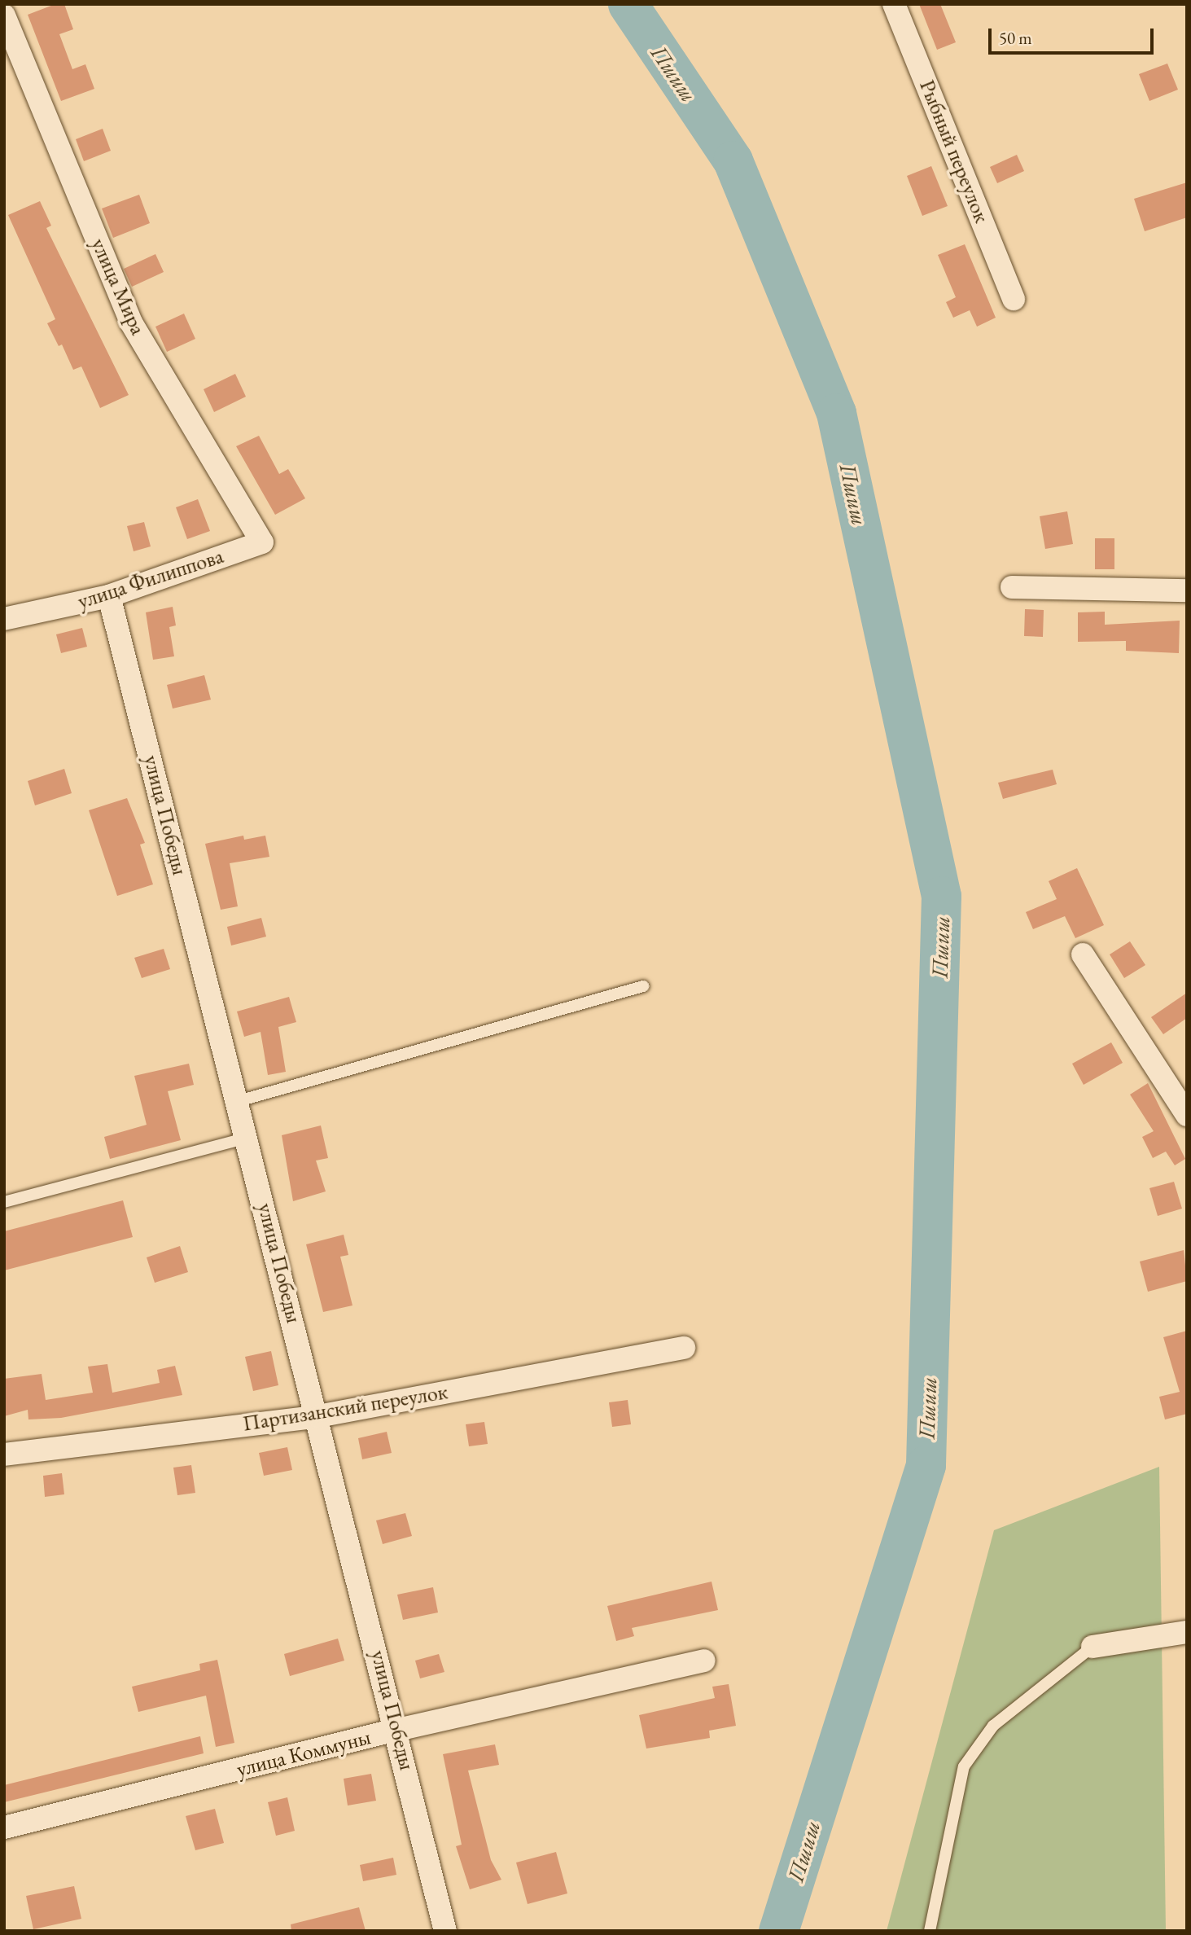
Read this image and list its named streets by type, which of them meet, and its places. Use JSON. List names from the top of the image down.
{
  "streets": {
    "street": [
      "Рыбный переулок",
      "улица Мира",
      "улица Филиппова",
      "улица Победы",
      "Партизанский переулок",
      "улица Коммуны"
    ]
  },
  "crossings": [
    ["улица Мира", "улица Филиппова"],
    ["улица Филиппова", "улица Победы"],
    ["улица Победы", "Партизанский переулок"],
    ["улица Победы", "улица Коммуны"]
  ],
  "water": ["Пшиш"],
  "scale_bar": "50 m"
}
